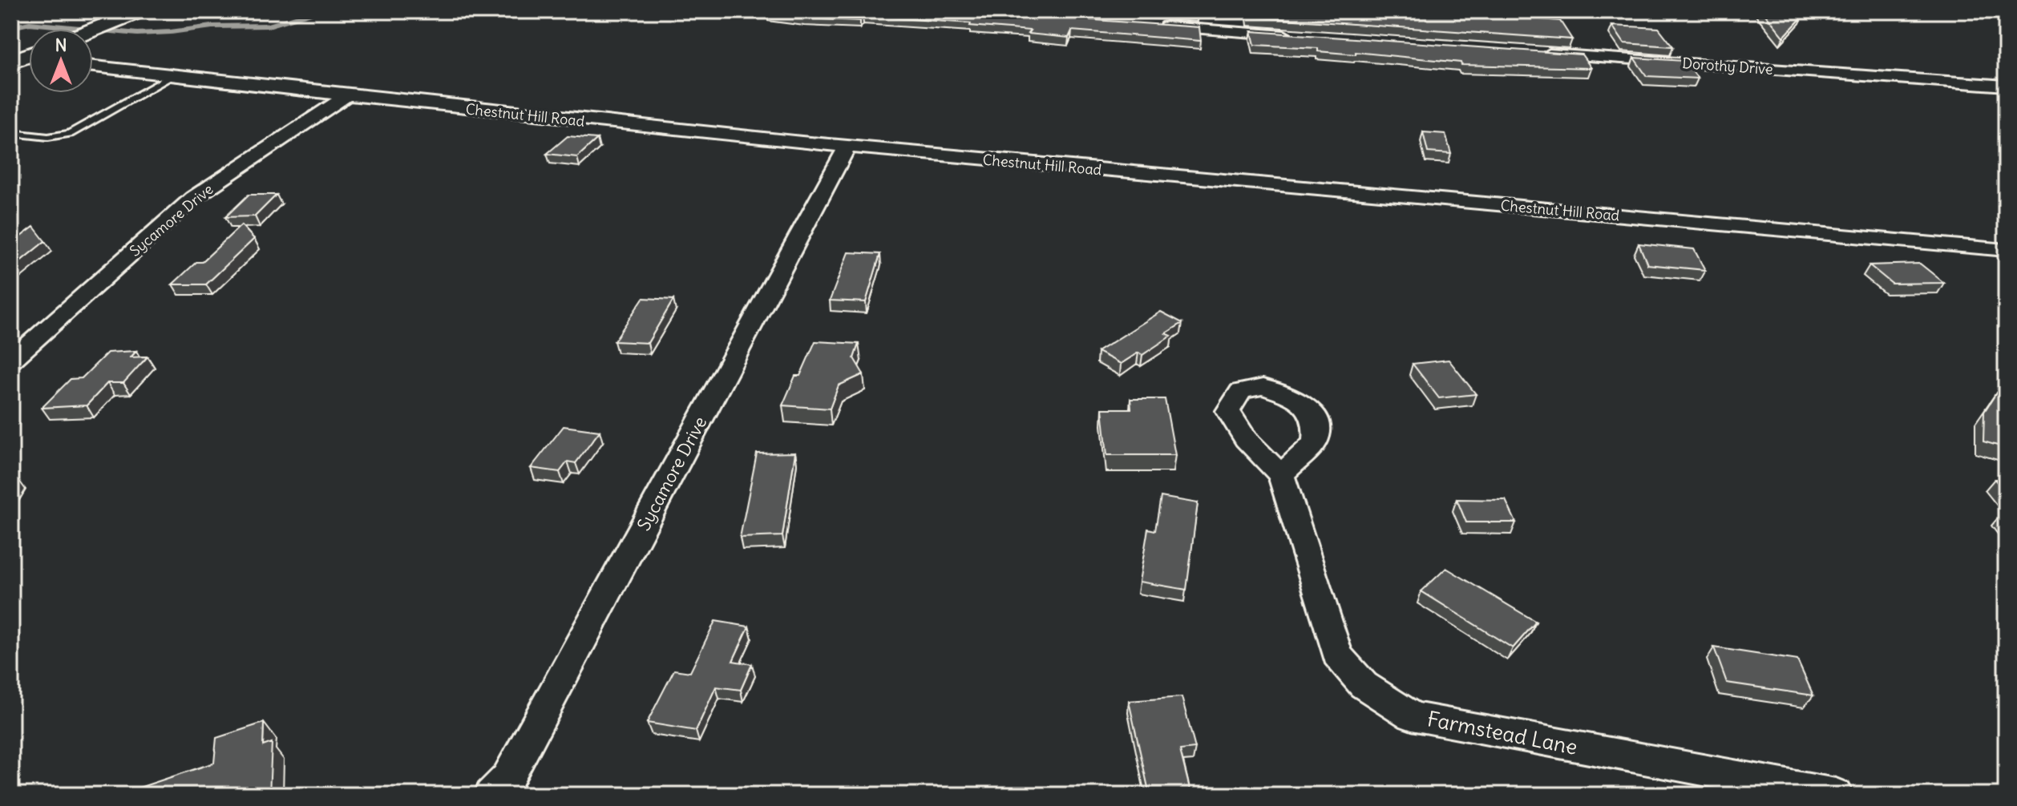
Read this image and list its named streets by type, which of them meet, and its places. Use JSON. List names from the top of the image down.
{
  "streets": {
    "street": [
      "Dorothy Drive",
      "Chestnut Hill Road",
      "Sycamore Drive",
      "Farmstead Lane"
    ]
  },
  "crossings": [
    ["Chestnut Hill Road", "Sycamore Drive"]
  ],
  "north": "top"
}
